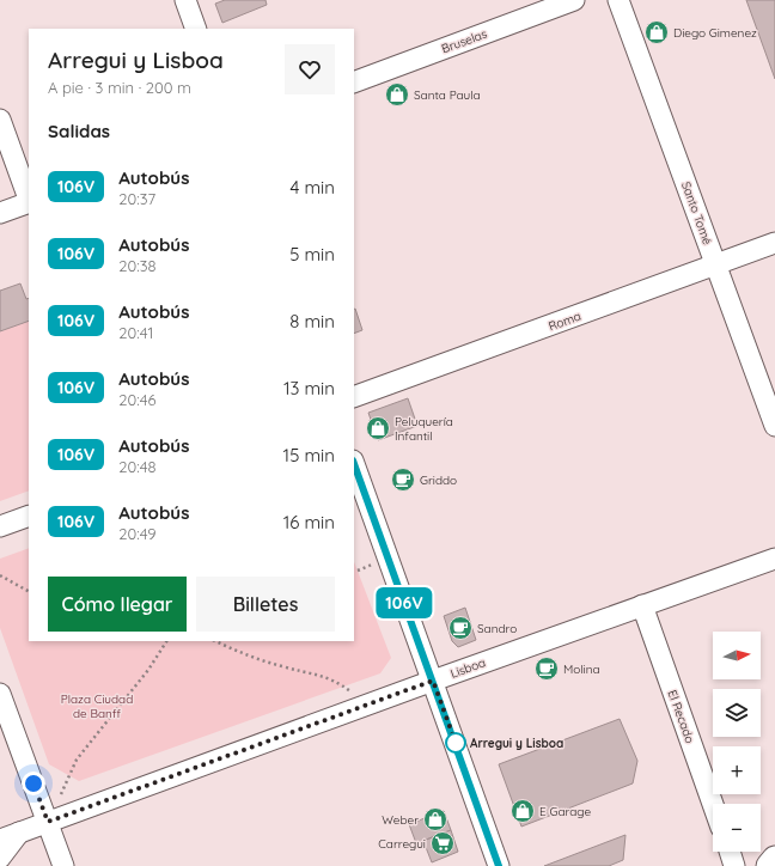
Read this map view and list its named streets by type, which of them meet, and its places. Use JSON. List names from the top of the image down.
{
  "streets": {
    "street": [
      "Bruselas",
      "Santo Tomé",
      "Roma",
      "Lisboa",
      "El Recado"
    ]
  },
  "crossings": [
    ["Santo Tomé", "Roma"],
    ["Lisboa", "El Recado"]
  ],
  "parks": ["Plaza Ciudad de Banff"],
  "places": {
    "shop": [
      "Diego Gimenez",
      "Santa Paula",
      "Peluquería Infantil",
      "E Garage",
      "Weber"
    ],
    "cafe": ["Griddo", "Sandro", "Molina"],
    "other": ["Arregui y Lisboa"],
    "supermarket": ["Carregui"]
  },
  "lines": ["bus line 106V"],
  "north": "right",
  "page": {
    "on_map": "106V",
    "heading": [
      ["Arregui y Lisboa", "A pie · 3 min · 200 m"],
      "Salidas"
    ],
    "list": [
      {
        "mark": "106V",
        "name": "Autobús",
        "note": "20:37",
        "value": "4 min"
      },
      {
        "mark": "106V",
        "name": "Autobús",
        "note": "20:38",
        "value": "5 min"
      },
      {
        "mark": "106V",
        "name": "Autobús",
        "note": "20:41",
        "value": "8 min"
      },
      {
        "mark": "106V",
        "name": "Autobús",
        "note": "20:46",
        "value": "13 min"
      },
      {
        "mark": "106V",
        "name": "Autobús",
        "note": "20:48",
        "value": "15 min"
      },
      {
        "mark": "106V",
        "name": "Autobús",
        "note": "20:49",
        "value": "16 min"
      }
    ],
    "buttons": ["Cómo llegar", "Billetes"],
    "map_buttons": ["+", "−"]
  }
}
